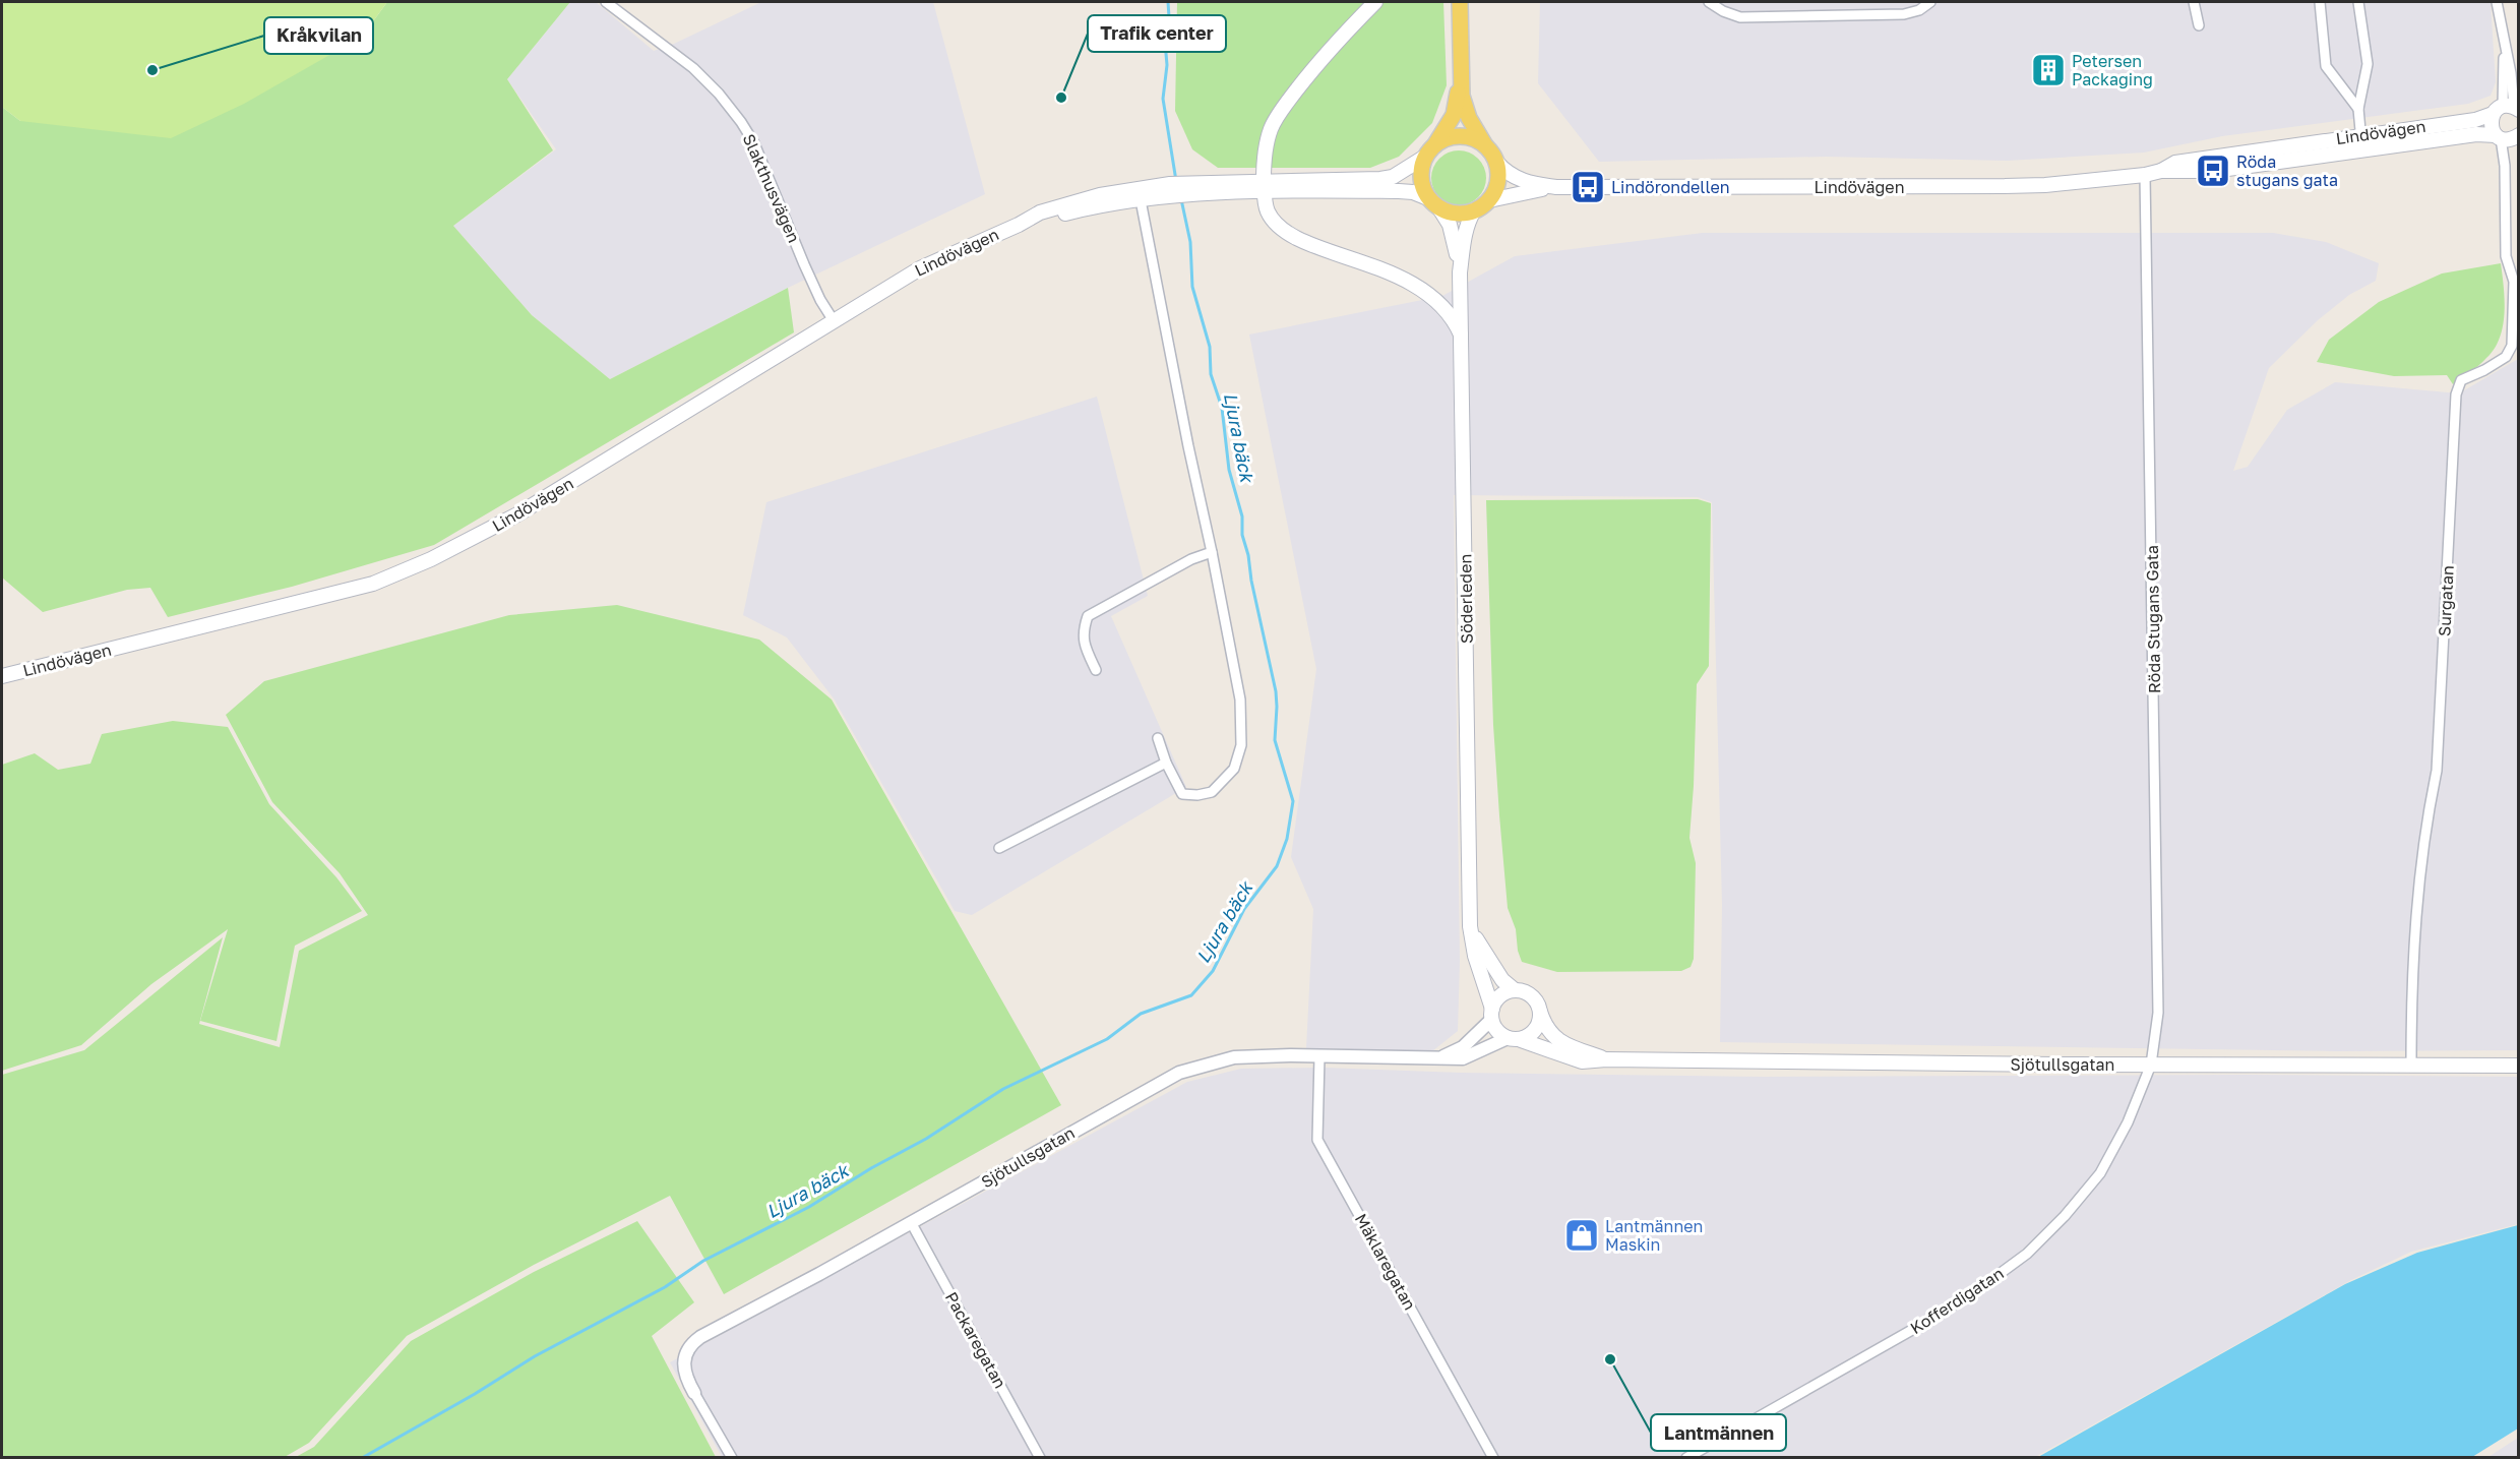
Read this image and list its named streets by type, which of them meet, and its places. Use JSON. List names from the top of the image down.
{
  "streets": {
    "main road": ["Lindövägen", "Söderleden", "Sjötullsgatan"],
    "street": [
      "Slakthusvägen",
      "Surgatan",
      "Röda Stugans Gata",
      "Mäklaregatan",
      "Kofferdigatan",
      "Packaregatan"
    ]
  },
  "crossings": [
    ["Lindövägen", "Slakthusvägen"],
    ["Lindövägen", "Söderleden"],
    ["Lindövägen", "Surgatan"],
    ["Lindövägen", "Röda Stugans Gata"],
    ["Söderleden", "Sjötullsgatan"],
    ["Surgatan", "Sjötullsgatan"],
    ["Röda Stugans Gata", "Sjötullsgatan"],
    ["Röda Stugans Gata", "Kofferdigatan"],
    ["Sjötullsgatan", "Mäklaregatan"],
    ["Sjötullsgatan", "Kofferdigatan"],
    ["Sjötullsgatan", "Packaregatan"]
  ],
  "water": ["Ljura bäck"],
  "places": {
    "other": ["Kråkvilan", "Trafik center", "Lantmännen"],
    "building": ["Petersen Packaging"],
    "bus stop": ["Röda stugans gata", "Lindörondellen"],
    "shop": ["Lantmännen Maskin"]
  }
}
